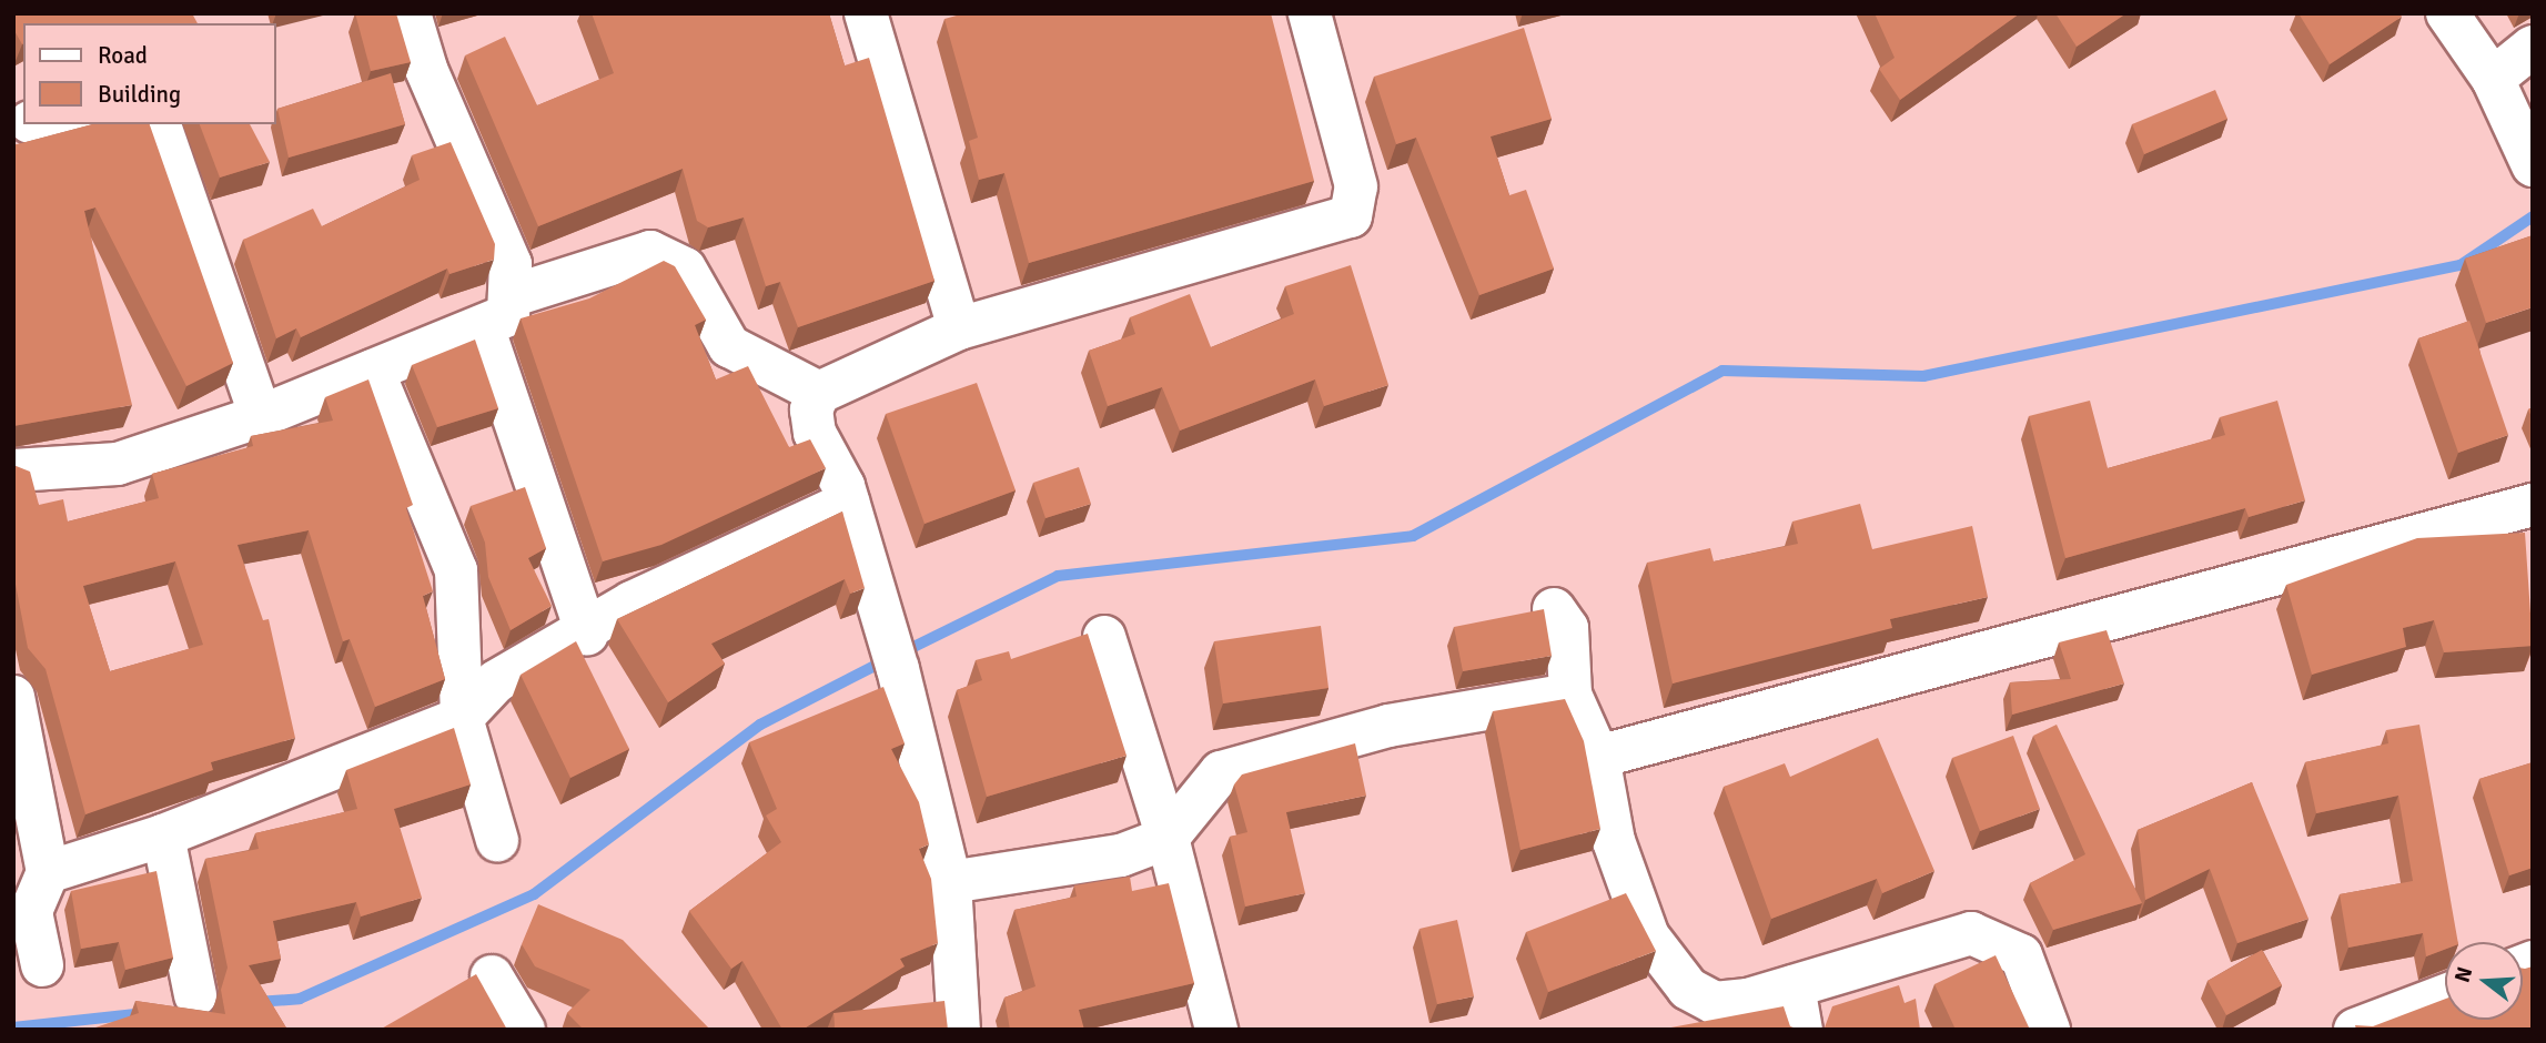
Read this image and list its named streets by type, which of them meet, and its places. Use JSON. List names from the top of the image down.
{
  "legend": ["Road", "Building"],
  "north": "left"
}
